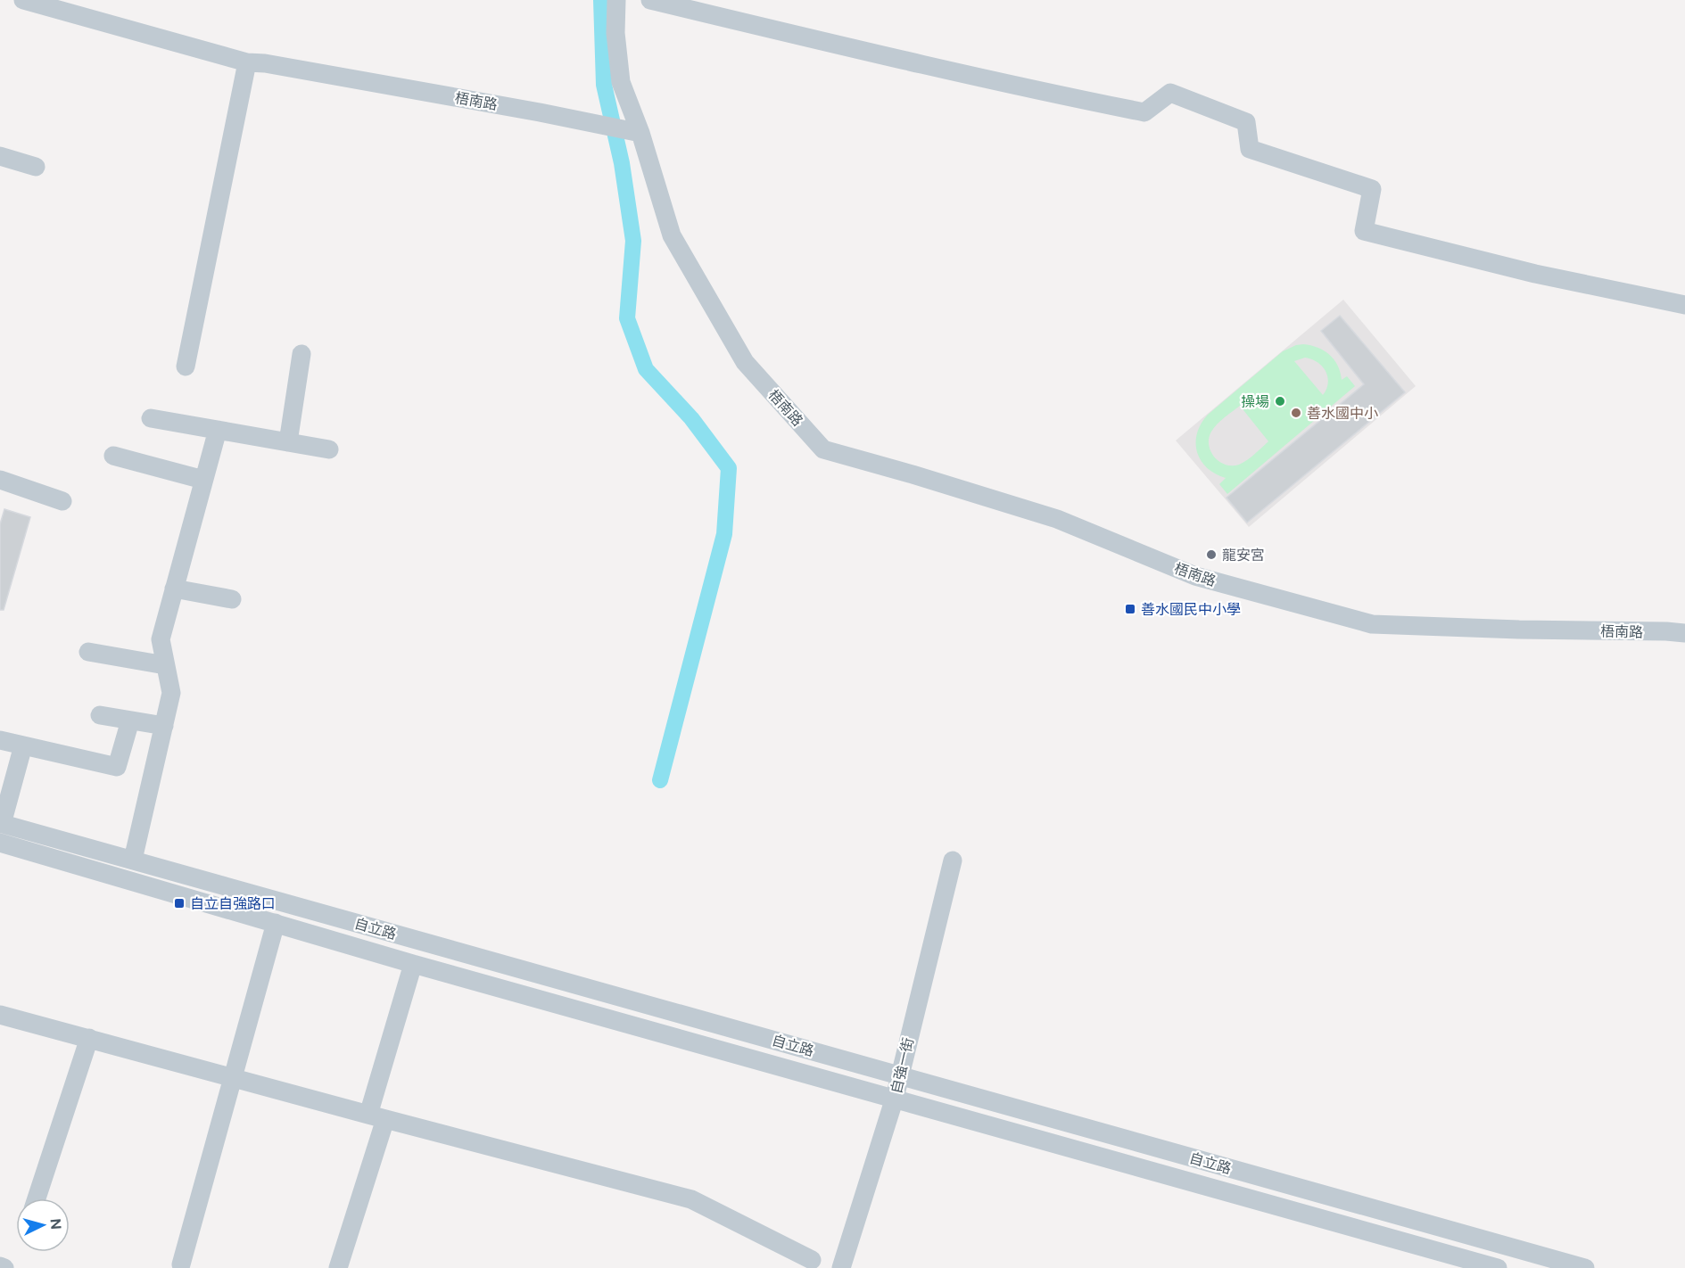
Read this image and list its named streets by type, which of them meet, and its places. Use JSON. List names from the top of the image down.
{
  "streets": {
    "street": ["梧南路", "自立路", "自強一街"]
  },
  "crossings": [
    ["自立路", "自強一街"]
  ],
  "places": {
    "other": ["操場", "善水國中小", "龍安宮"],
    "transit": ["善水國民中小學", "自立自強路口"]
  },
  "north": "right"
}
